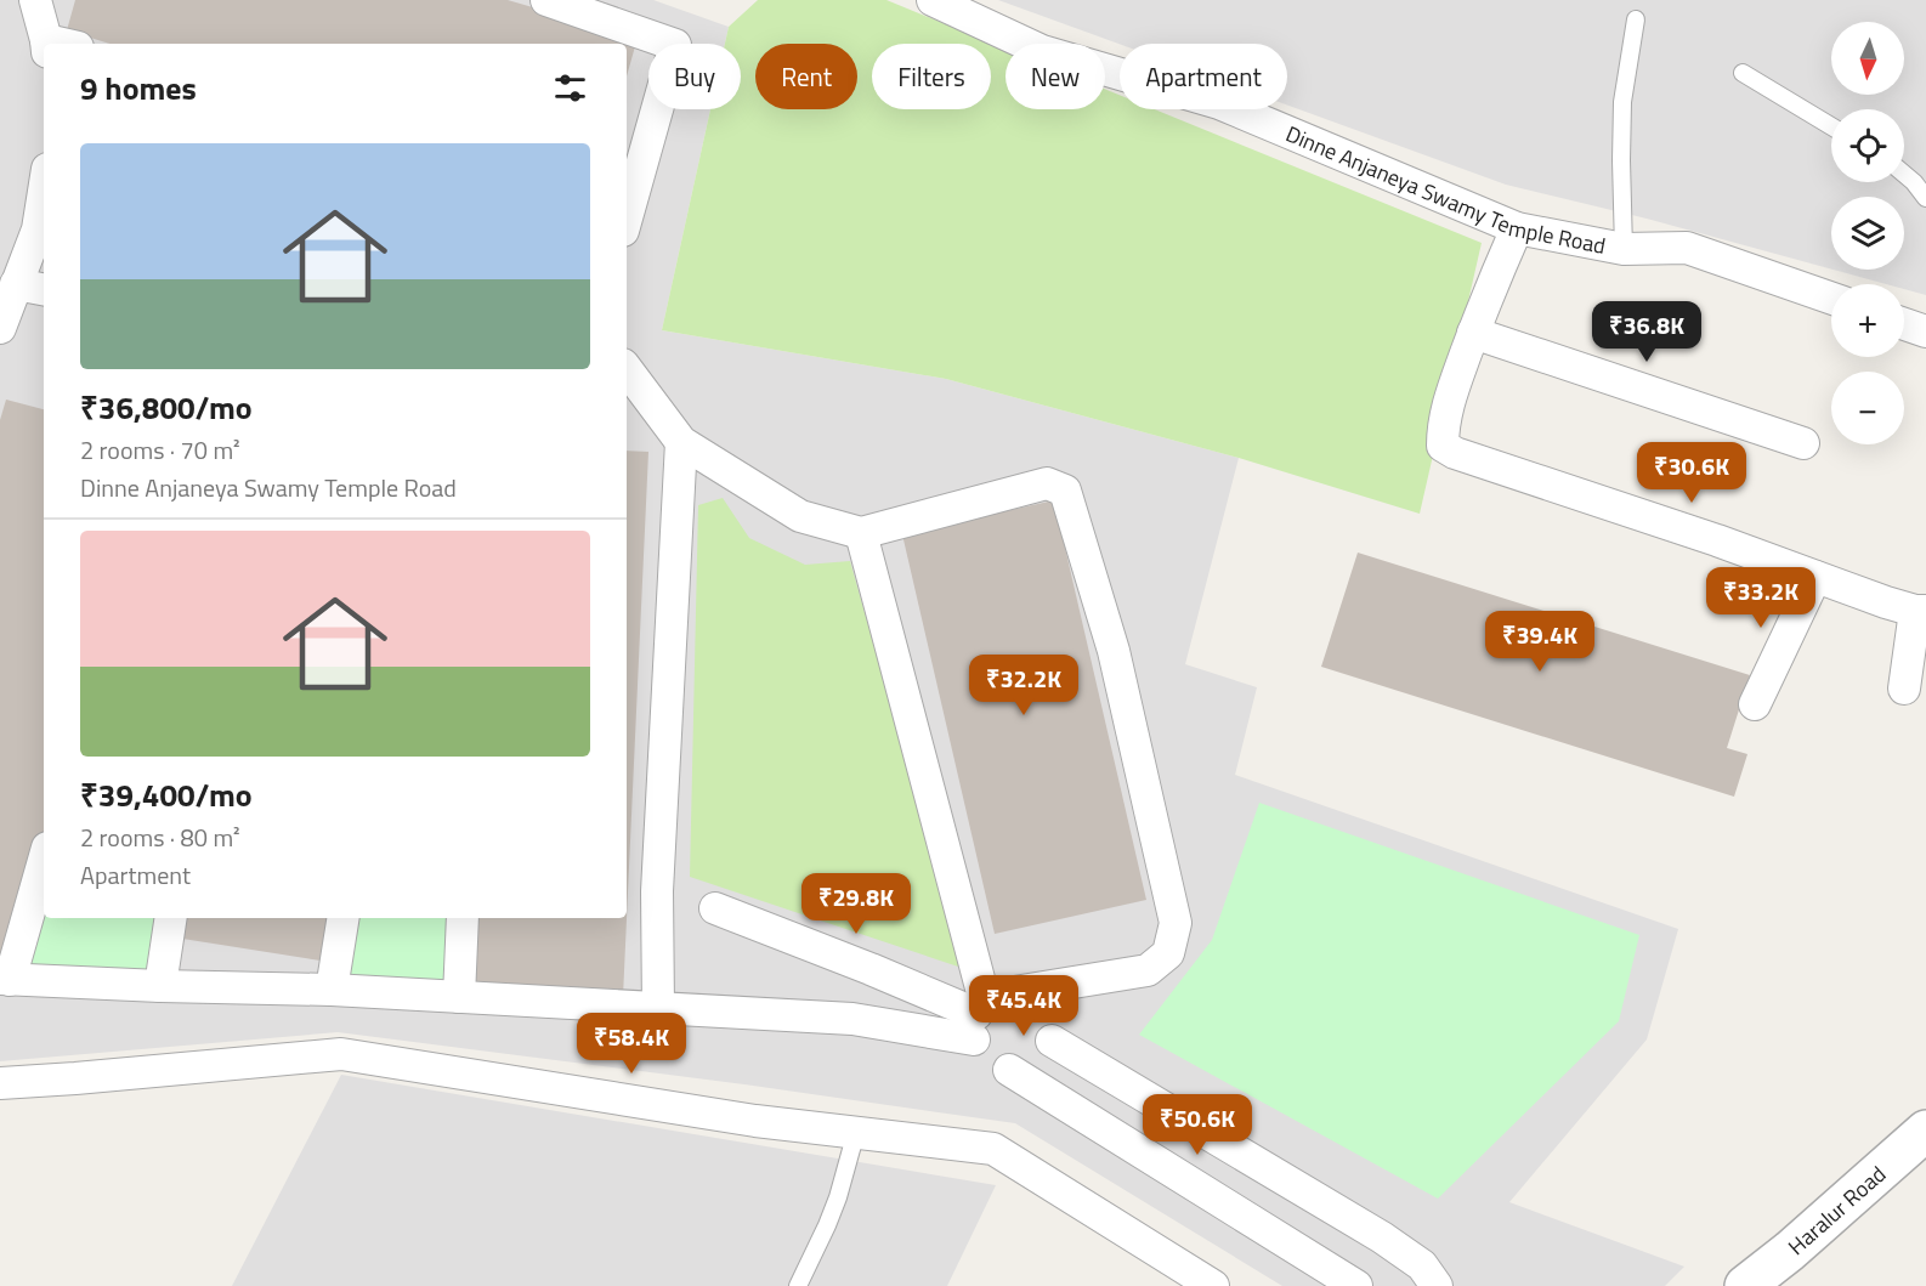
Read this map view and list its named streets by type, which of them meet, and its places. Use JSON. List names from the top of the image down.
{
  "streets": {
    "street": ["Dinne Anjaneya Swamy Temple Road", "Haralur Road"]
  },
  "north": "bottom",
  "page": {
    "map_buttons": ["+", "−"],
    "chip": [
      "Buy",
      "Rent",
      "Filters",
      "New",
      "Apartment"
    ],
    "heading": "9 homes",
    "list": [
      {
        "name": "₹36,800/mo",
        "note": "2 rooms · 70 m² · Dinne Anjaneya Swamy Temple Road"
      },
      {
        "name": "₹39,400/mo",
        "note": "2 rooms · 80 m² · Apartment"
      }
    ],
    "price": [
      "₹36.8K",
      "₹30.6K",
      "₹33.2K",
      "₹39.4K",
      "₹32.2K",
      "₹29.8K",
      "₹45.4K",
      "₹58.4K",
      "₹50.6K"
    ]
  }
}
